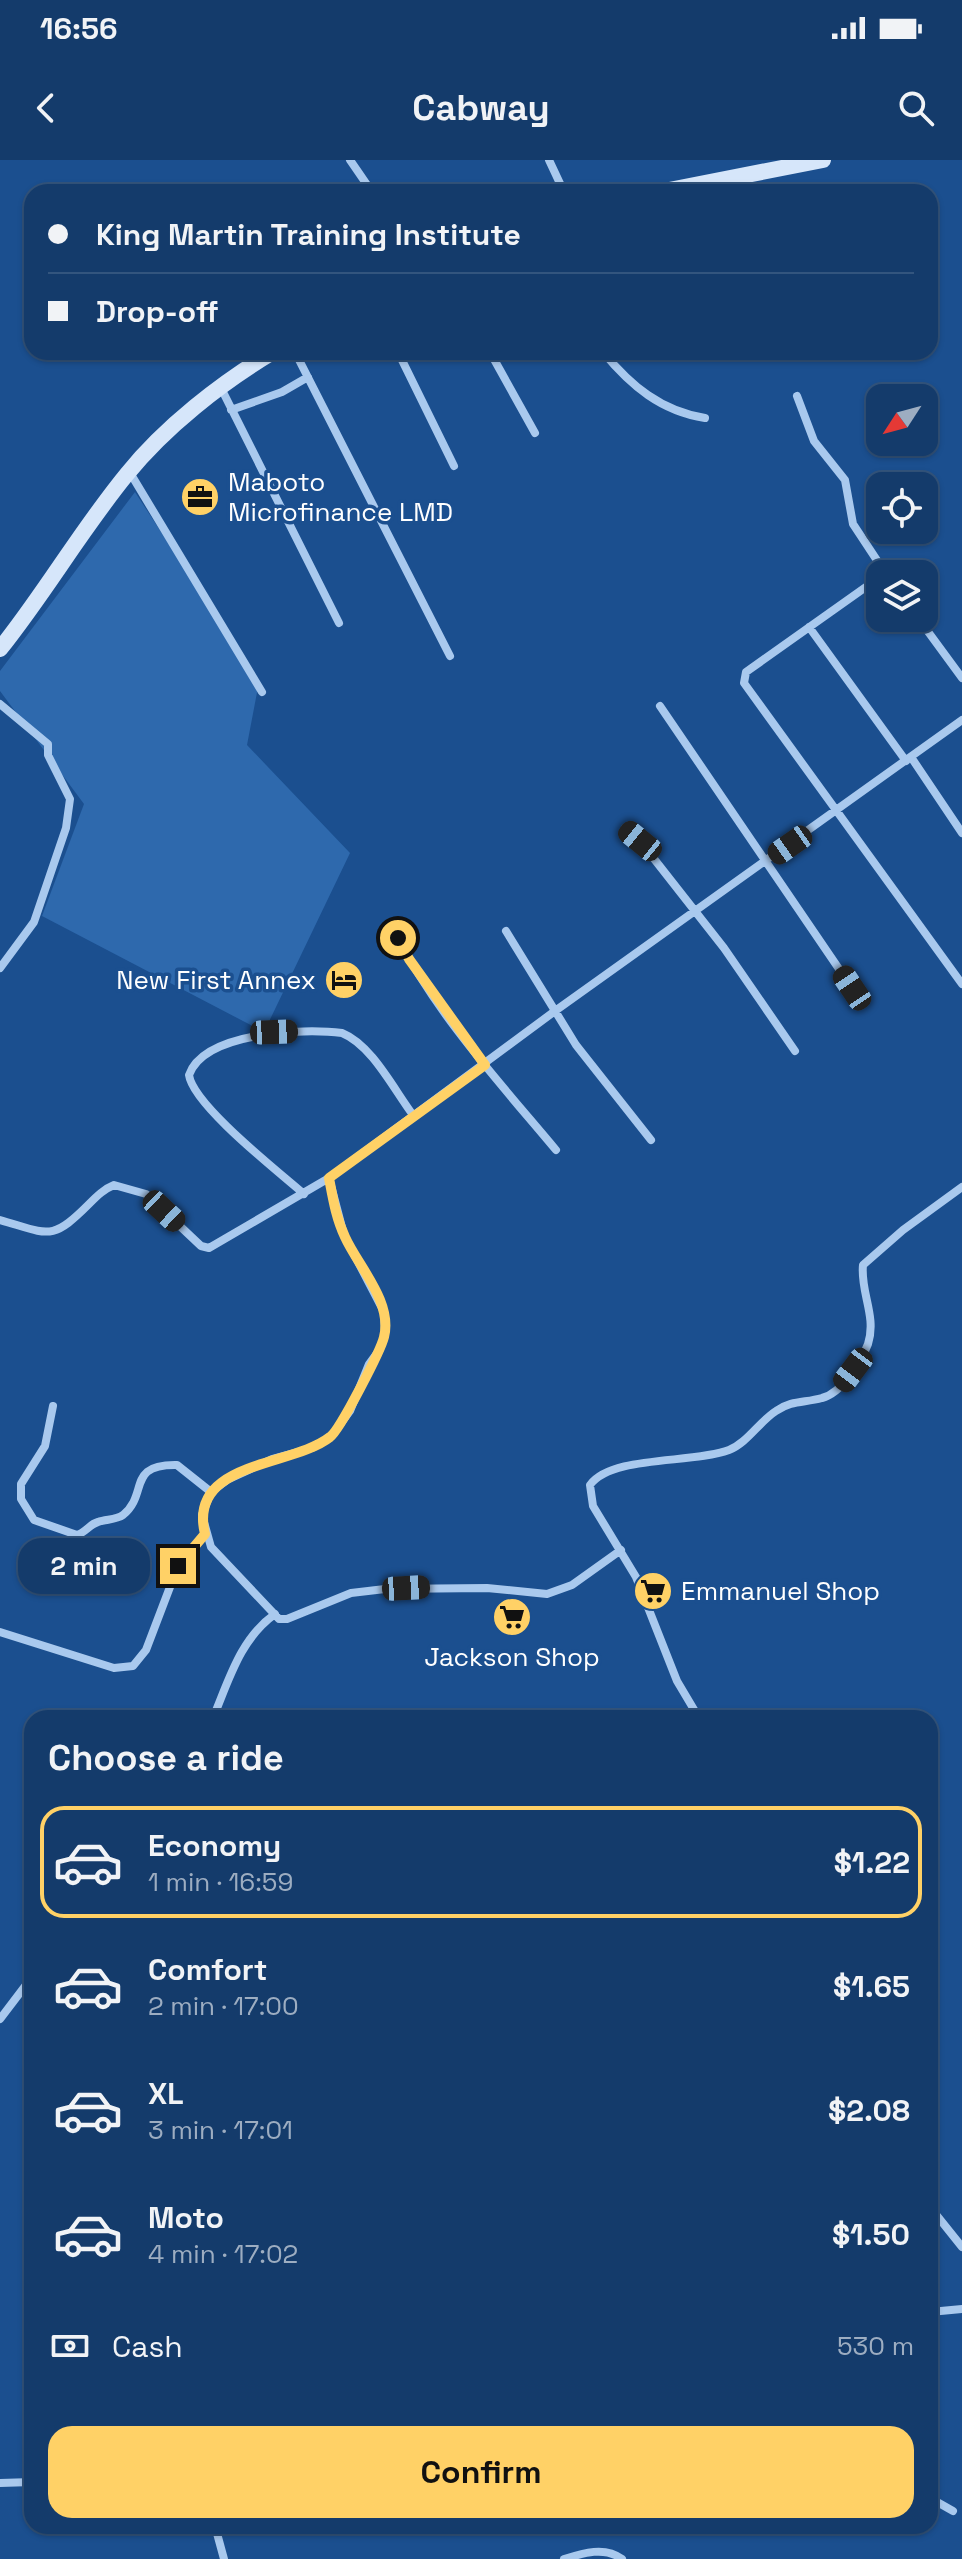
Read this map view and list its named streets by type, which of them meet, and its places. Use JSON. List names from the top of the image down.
{
  "places": {
    "office": ["Maboto Microfinance LMD"],
    "hotel": ["New First Annex"],
    "supermarket": ["Emmanuel Shop", "Jackson Shop"]
  },
  "north": "bottom left",
  "page": {
    "status": "16:56",
    "header": "Cabway",
    "banner": ["King Martin Training Institute", "Drop-off"],
    "bubble": "2 min",
    "heading": "Choose a ride",
    "list": [
      {
        "name": "Economy",
        "note": "1 min · 16:59",
        "value": "$1.22"
      },
      {
        "name": "Comfort",
        "note": "2 min · 17:00",
        "value": "$1.65"
      },
      {
        "name": "XL",
        "note": "3 min · 17:01",
        "value": "$2.08"
      },
      {
        "name": "Moto",
        "note": "4 min · 17:02",
        "value": "$1.50"
      }
    ],
    "pay": ["Cash", "530 m"],
    "buttons": "Confirm"
  }
}
